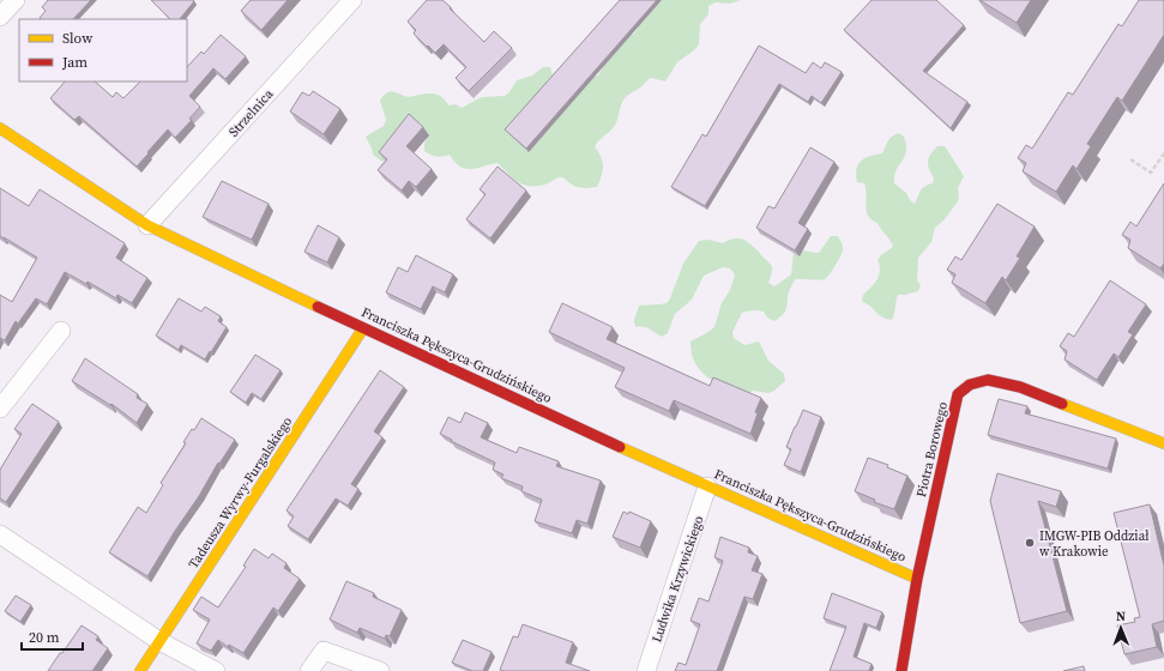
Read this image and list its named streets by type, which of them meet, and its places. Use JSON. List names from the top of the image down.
{
  "streets": {
    "street": [
      "Strzelnica",
      "Franciszka Pększyca-Grudzińskiego",
      "Piotra Borowego",
      "Tadeusza Wyrwy-Furgalskiego",
      "Ludwika Krzywickiego"
    ]
  },
  "crossings": [
    ["Strzelnica", "Franciszka Pększyca-Grudzińskiego"],
    ["Franciszka Pększyca-Grudzińskiego", "Piotra Borowego"],
    ["Franciszka Pększyca-Grudzińskiego", "Tadeusza Wyrwy-Furgalskiego"],
    ["Franciszka Pększyca-Grudzińskiego", "Ludwika Krzywickiego"]
  ],
  "places": ["IMGW-PIB Oddział w Krakowie"],
  "legend": ["Slow", "Jam"],
  "scale_bar": "20 m",
  "north": "top"
}
